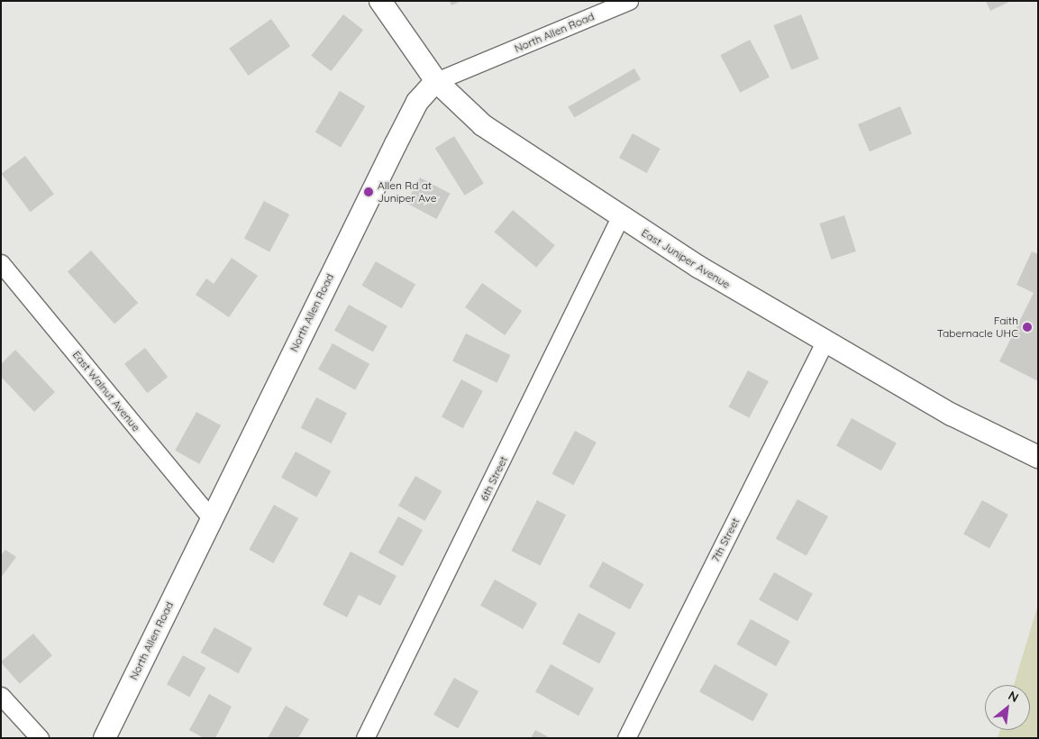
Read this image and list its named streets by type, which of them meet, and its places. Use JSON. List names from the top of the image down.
{
  "streets": {
    "street": [
      "North Allen Road",
      "East Juniper Avenue",
      "East Walnut Avenue",
      "6th Street",
      "7th Street"
    ]
  },
  "crossings": [
    ["North Allen Road", "East Juniper Avenue"],
    ["North Allen Road", "East Walnut Avenue"],
    ["East Juniper Avenue", "6th Street"],
    ["East Juniper Avenue", "7th Street"]
  ],
  "places": ["Allen Rd at Juniper Ave", "Faith Tabernacle UHC"],
  "north": "top right"
}
